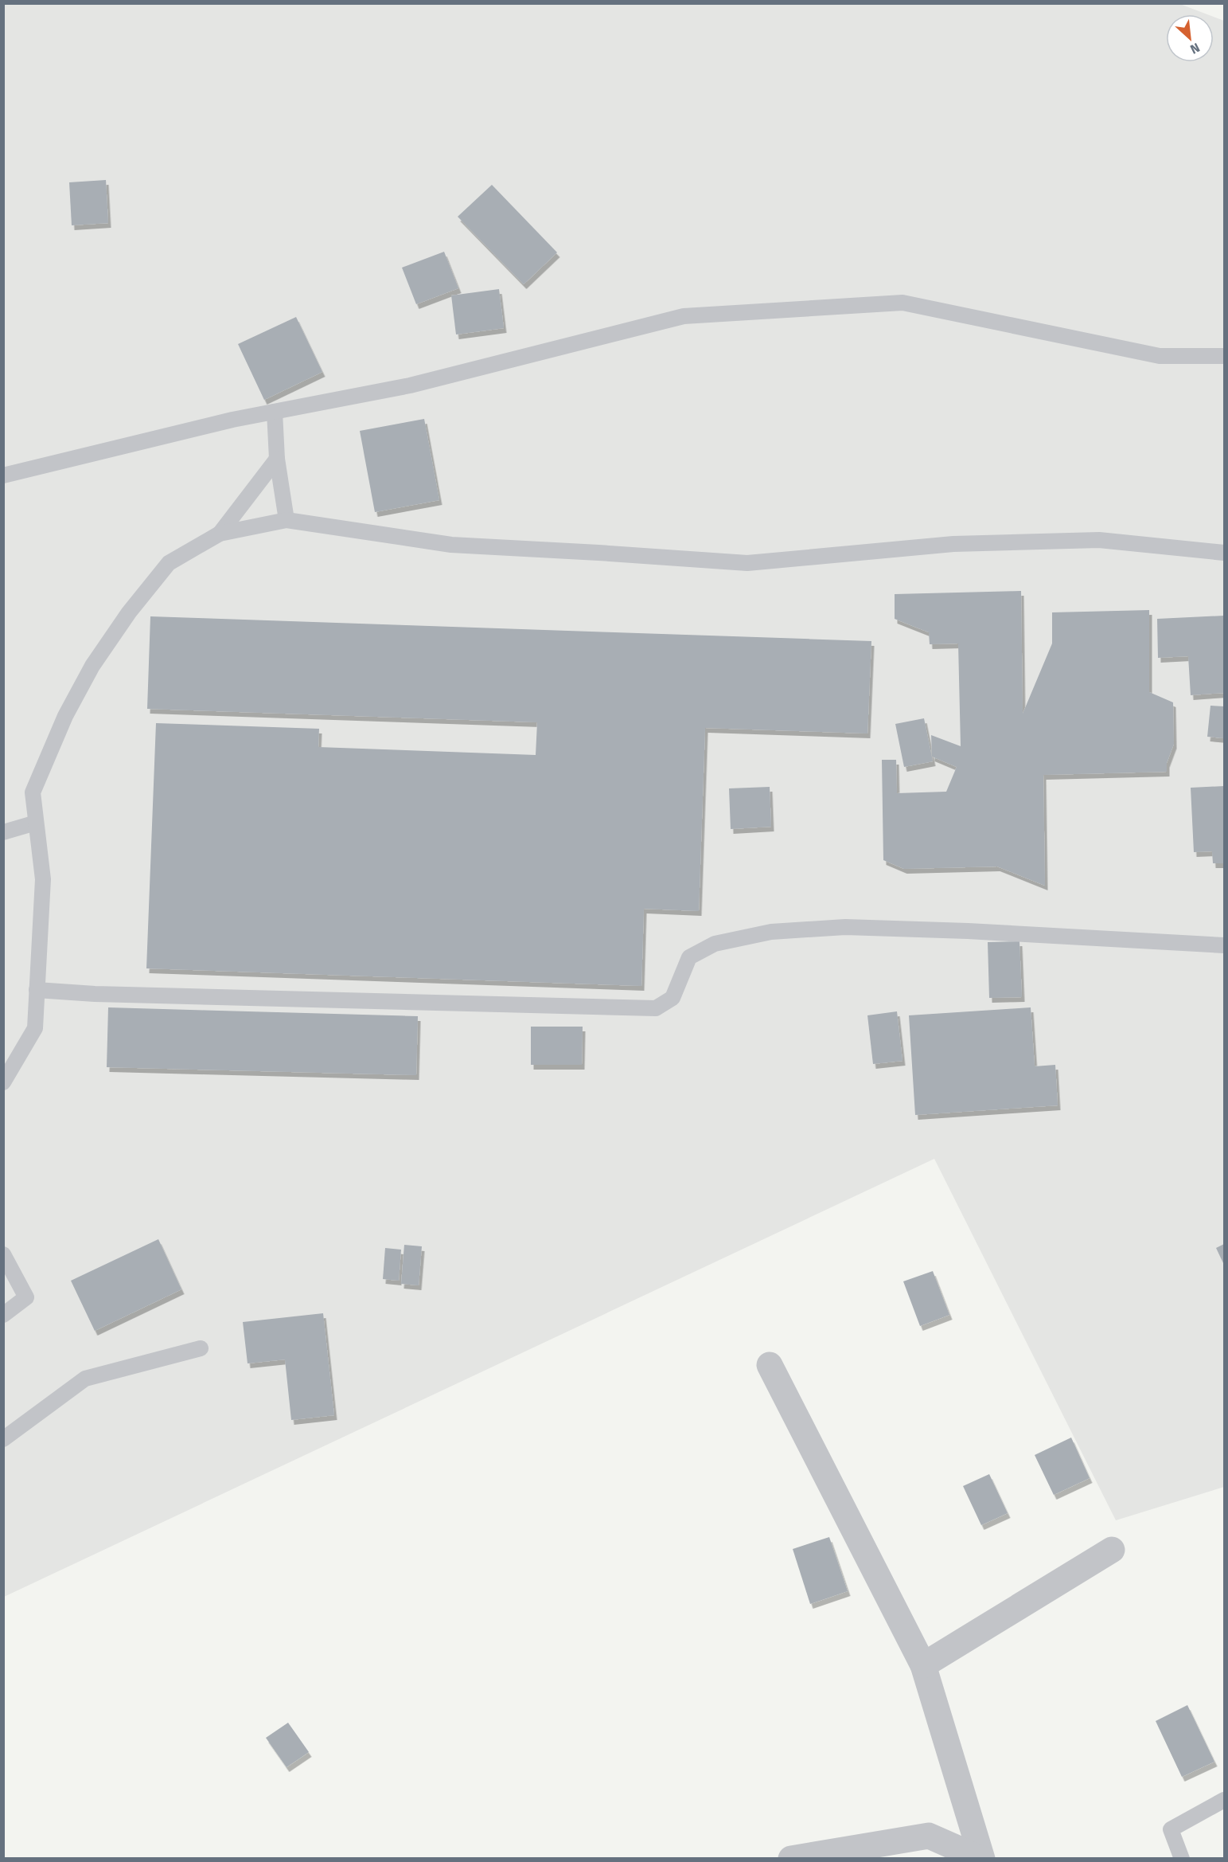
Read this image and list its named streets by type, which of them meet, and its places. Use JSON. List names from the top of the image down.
{
  "north": "bottom right"
}
